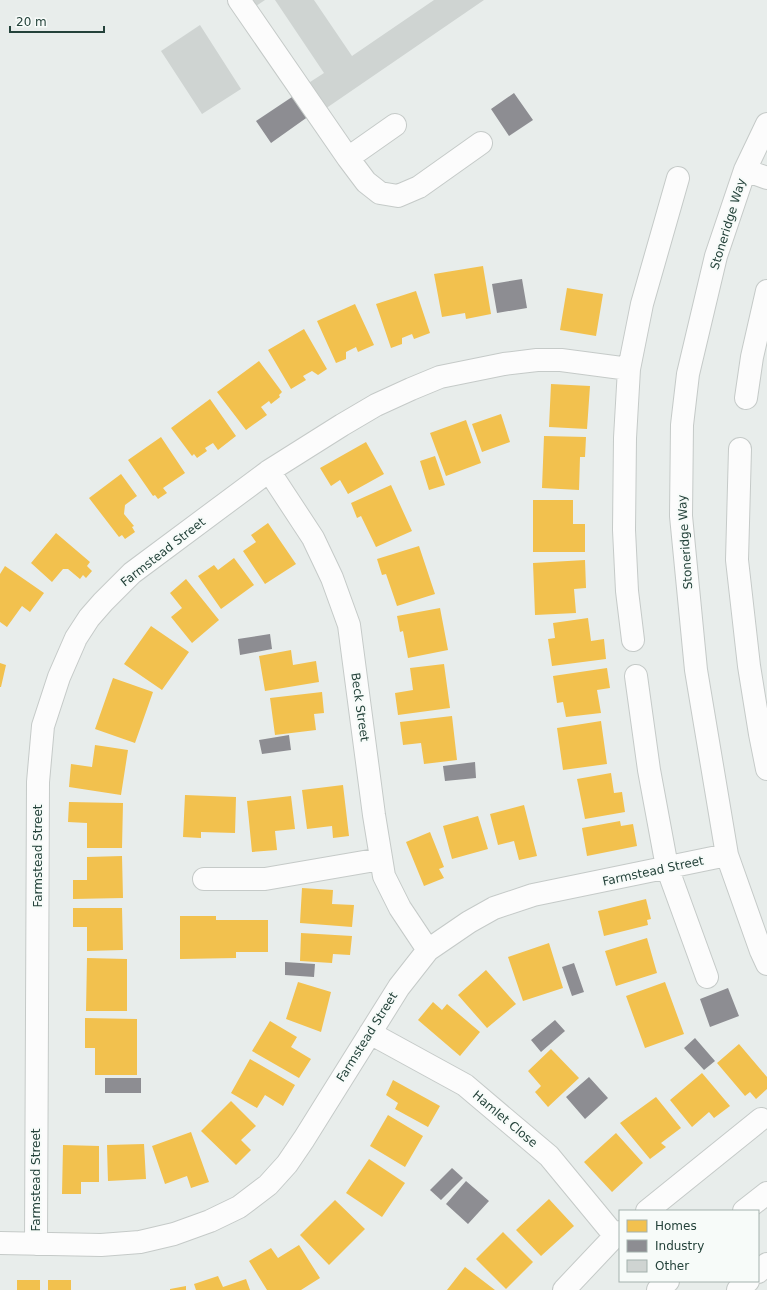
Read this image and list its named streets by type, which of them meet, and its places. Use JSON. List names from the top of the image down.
{
  "streets": {
    "street": [
      "Stoneridge Way",
      "Farmstead Street",
      "Beck Street",
      "Hamlet Close"
    ]
  },
  "crossings": [
    ["Stoneridge Way", "Farmstead Street"],
    ["Farmstead Street", "Beck Street"],
    ["Farmstead Street", "Hamlet Close"]
  ],
  "legend": ["Homes", "Industry", "Other"],
  "scale_bar": "20 m"
}
